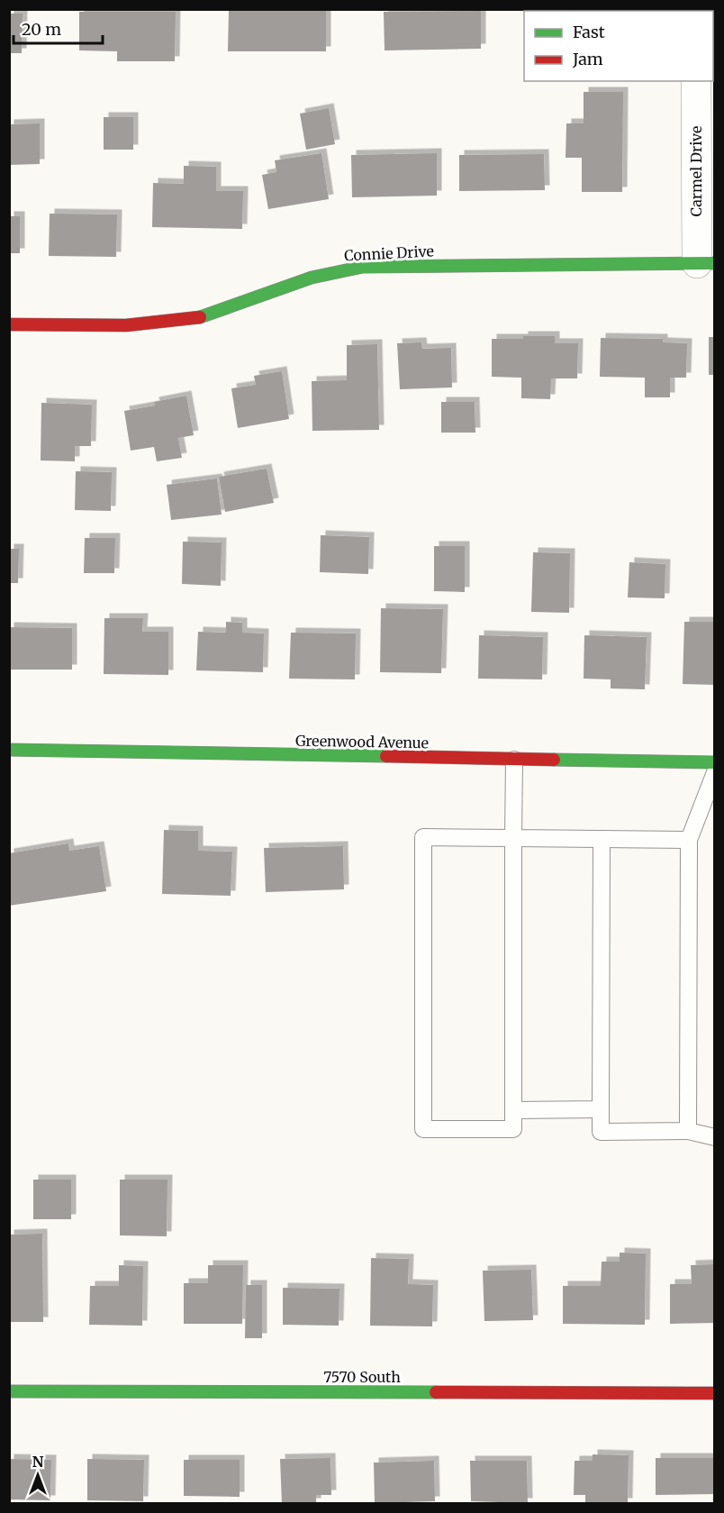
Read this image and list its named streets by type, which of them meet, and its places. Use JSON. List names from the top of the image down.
{
  "streets": {
    "street": [
      "Carmel Drive",
      "Connie Drive",
      "Greenwood Avenue",
      "7570 South"
    ]
  },
  "crossings": [
    ["Carmel Drive", "Connie Drive"]
  ],
  "legend": ["Fast", "Jam"],
  "scale_bar": "20 m",
  "north": "top"
}
